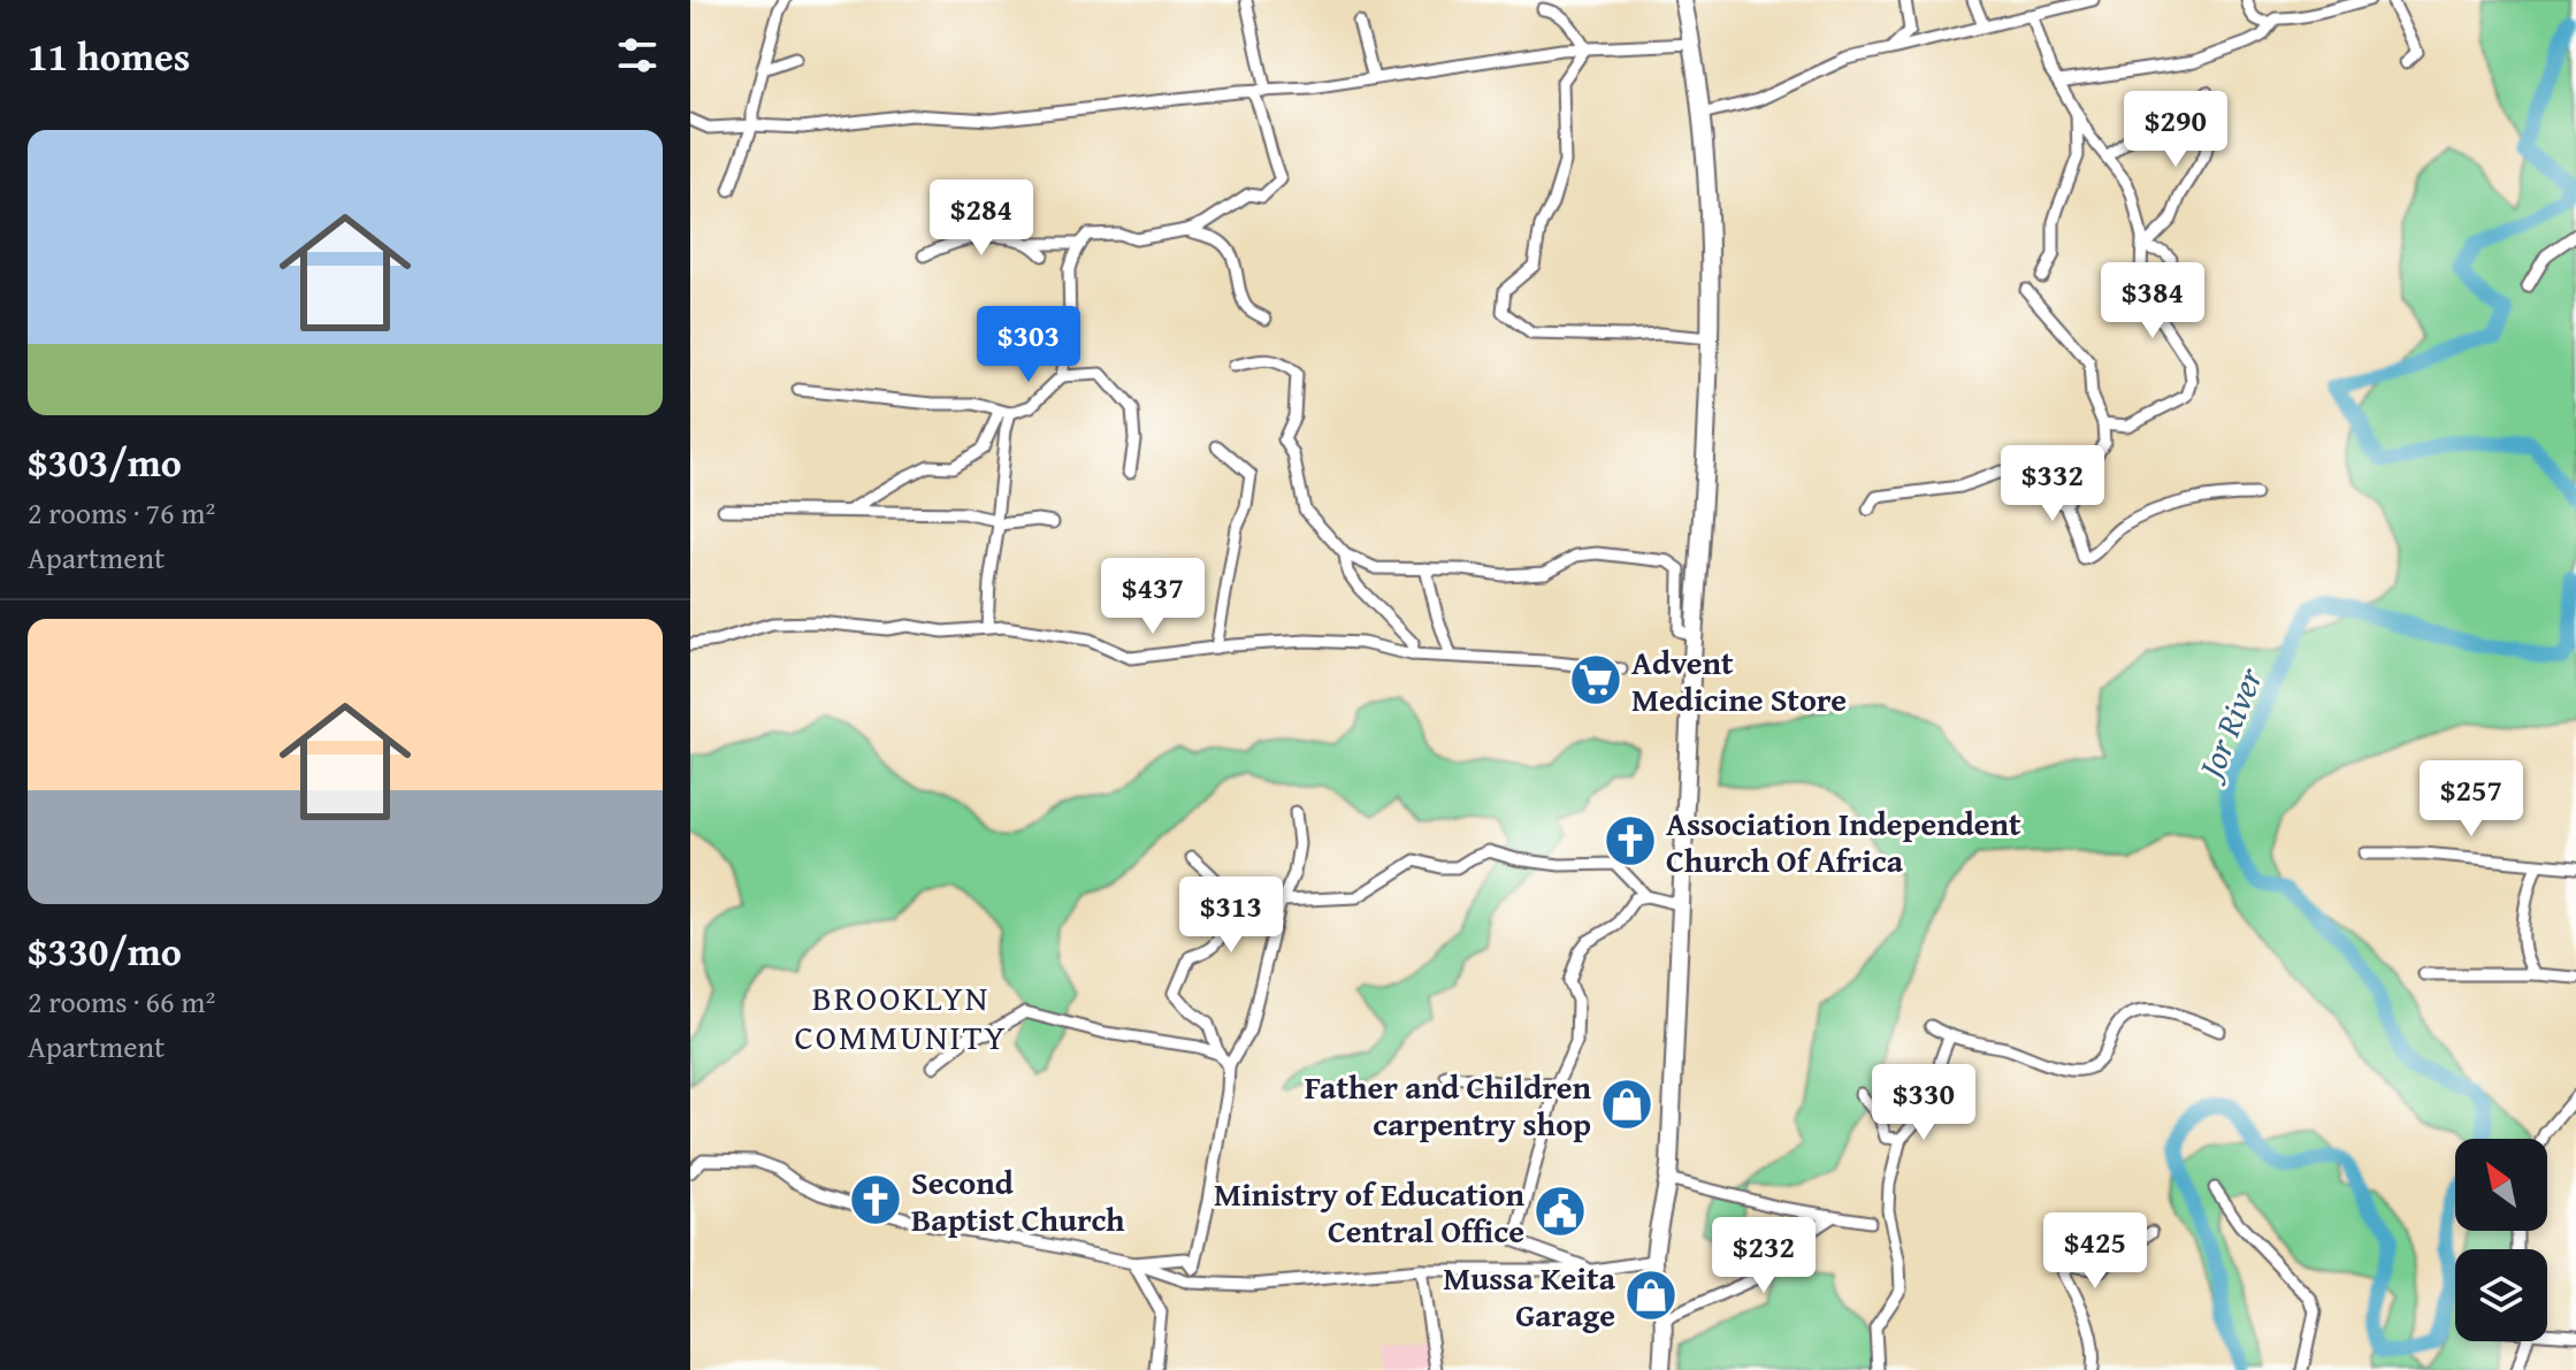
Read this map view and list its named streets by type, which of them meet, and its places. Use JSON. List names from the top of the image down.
{
  "districts": ["BROOKLYN COMMUNITY"],
  "water": ["Jor River"],
  "places": {
    "supermarket": ["Advent Medicine Store"],
    "church": ["Association Independent Church Of Africa", "Second Baptist Church"],
    "shop": ["Father and Children carpentry shop", "Mussa Keita Garage"],
    "public building": ["Ministry of Education Central Office"]
  },
  "north": "top left",
  "page": {
    "heading": "11 homes",
    "price": [
      "$290",
      "$284",
      "$384",
      "$303",
      "$332",
      "$437",
      "$257",
      "$313",
      "$330",
      "$425",
      "$232"
    ],
    "list": [
      {
        "name": "$303/mo",
        "note": "2 rooms · 76 m² · Apartment"
      },
      {
        "name": "$330/mo",
        "note": "2 rooms · 66 m² · Apartment"
      }
    ]
  }
}
